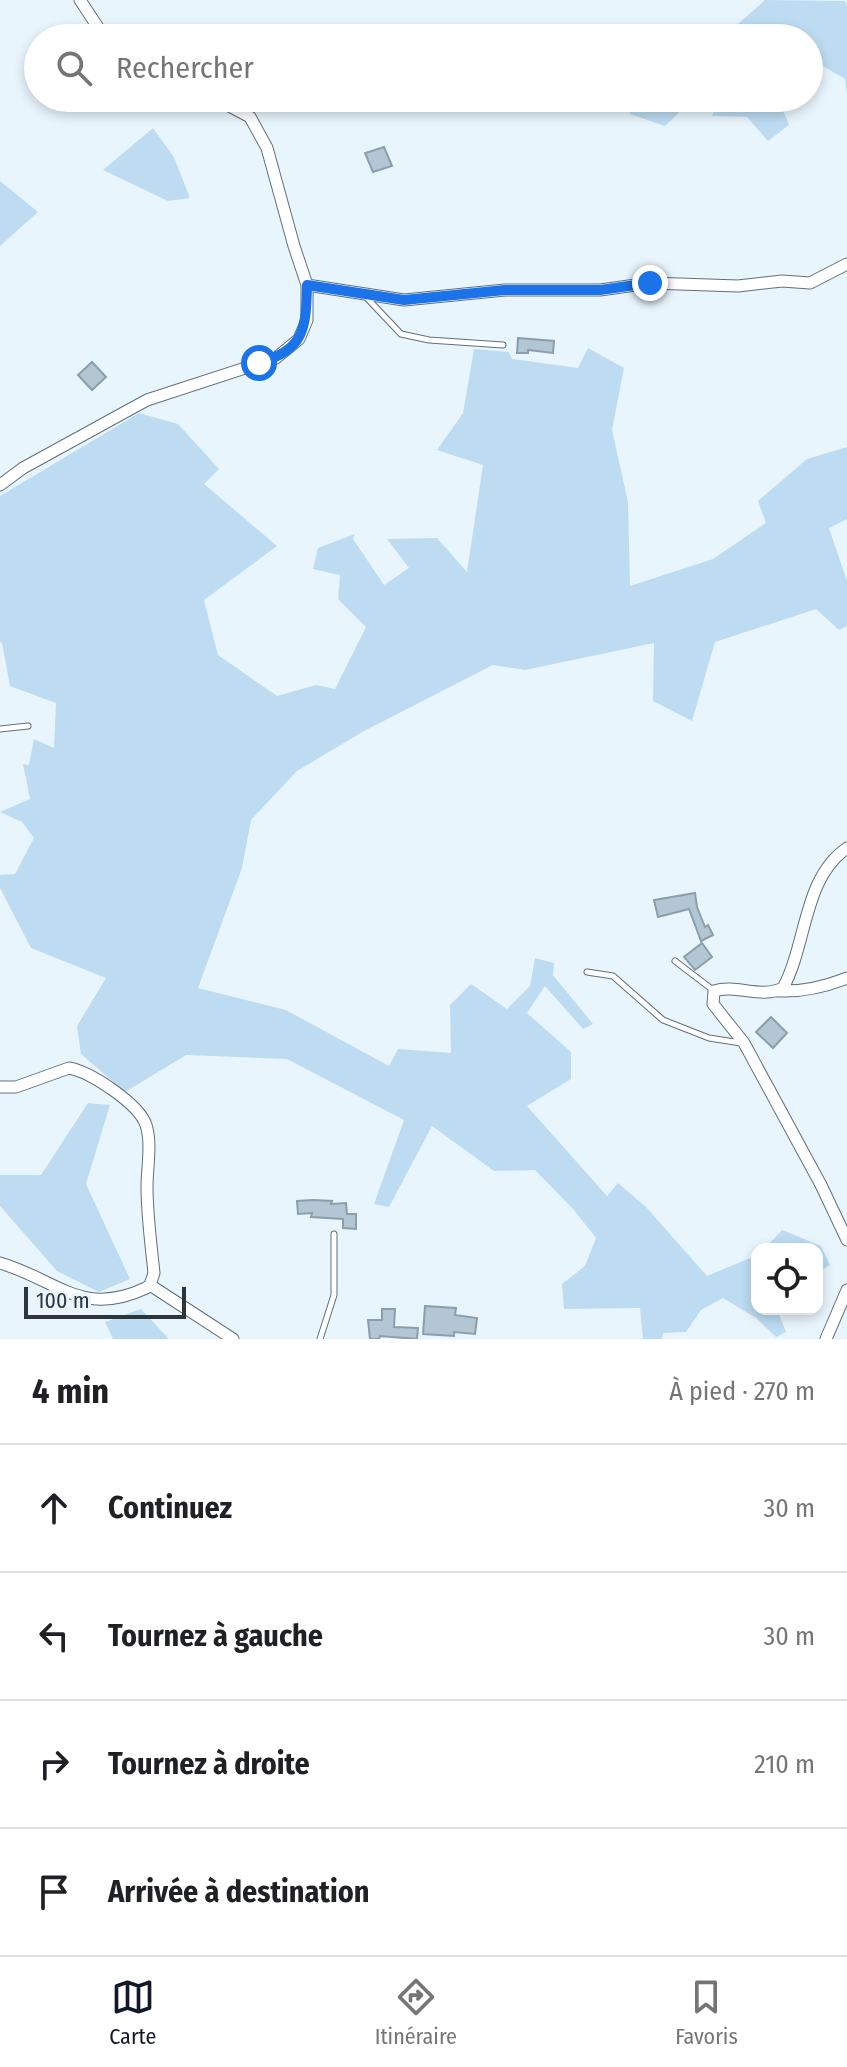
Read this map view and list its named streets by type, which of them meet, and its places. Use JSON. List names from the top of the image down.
{
  "scale_bar": "100 m",
  "page": {
    "search": "Rechercher",
    "scale": "100 m",
    "heading": ["4 min", "À pied · 270 m"],
    "list": [
      ["Continuez", "30 m"],
      ["Tournez à gauche", "30 m"],
      ["Tournez à droite", "210 m"],
      "Arrivée à destination"
    ],
    "nav": ["Carte", "Itinéraire", "Favoris"]
  }
}
